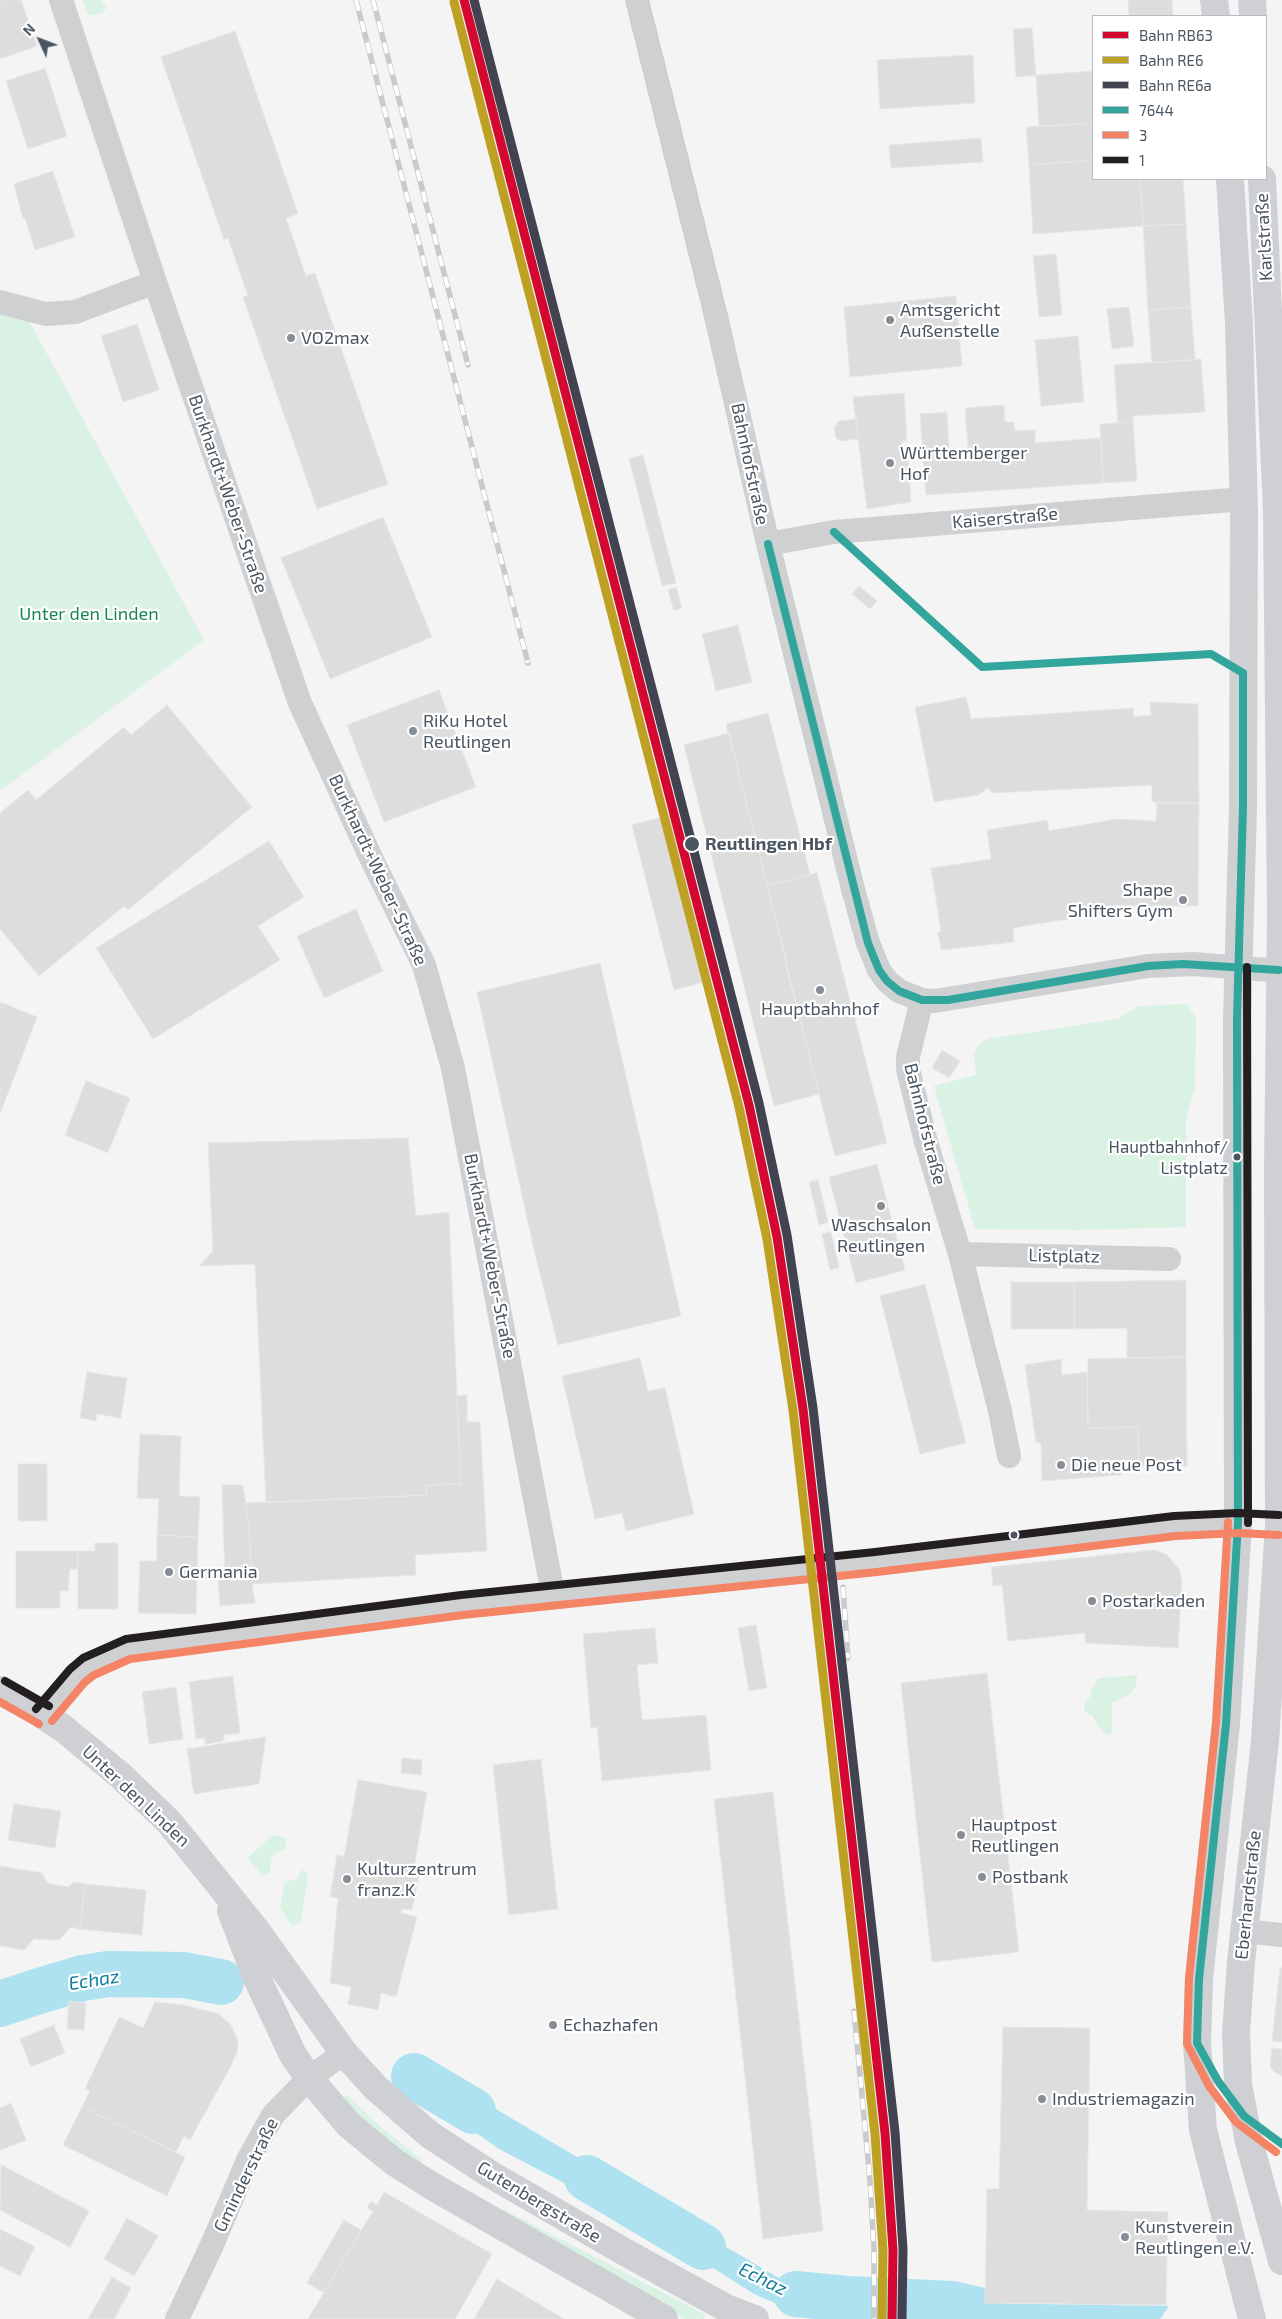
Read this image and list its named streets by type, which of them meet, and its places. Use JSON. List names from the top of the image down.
{
  "streets": {
    "main road": [
      "Karlstraße",
      "Unter den Linden",
      "Eberhardstraße",
      "Gutenbergstraße"
    ],
    "street": [
      "Bahnhofstraße",
      "Burkhardt+Weber-Straße",
      "Kaiserstraße",
      "Listplatz",
      "Gminderstraße"
    ]
  },
  "crossings": [
    ["Karlstraße", "Kaiserstraße"],
    ["Karlstraße", "Eberhardstraße"],
    ["Bahnhofstraße", "Kaiserstraße"],
    ["Bahnhofstraße", "Listplatz"],
    ["Unter den Linden", "Gminderstraße"],
    ["Unter den Linden", "Gutenbergstraße"],
    ["Gminderstraße", "Gutenbergstraße"]
  ],
  "water": ["Echaz"],
  "parks": ["Unter den Linden"],
  "places": [
    "Amtsgericht Außenstelle",
    "VO2max",
    "Württemberger Hof",
    "RiKu Hotel Reutlingen",
    "Reutlingen Hbf",
    "Shape Shifters Gym",
    "Hauptbahnhof",
    "Hauptbahnhof/ Listplatz",
    "Waschsalon Reutlingen",
    "Die neue Post",
    "Germania",
    "Postarkaden",
    "Hauptpost Reutlingen",
    "Postbank",
    "Kulturzentrum franz.K",
    "Echazhafen",
    "Industriemagazin",
    "Kunstverein Reutlingen e.V."
  ],
  "lines": [
    "rail line RB63",
    "rail line RE6a",
    "rail line RE6",
    "transit line 7644",
    "transit line 1",
    "transit line 3"
  ],
  "legend": [
    "Bahn RB63",
    "Bahn RE6",
    "Bahn RE6a",
    "7644",
    "3",
    "1"
  ],
  "north": "top left"
}
